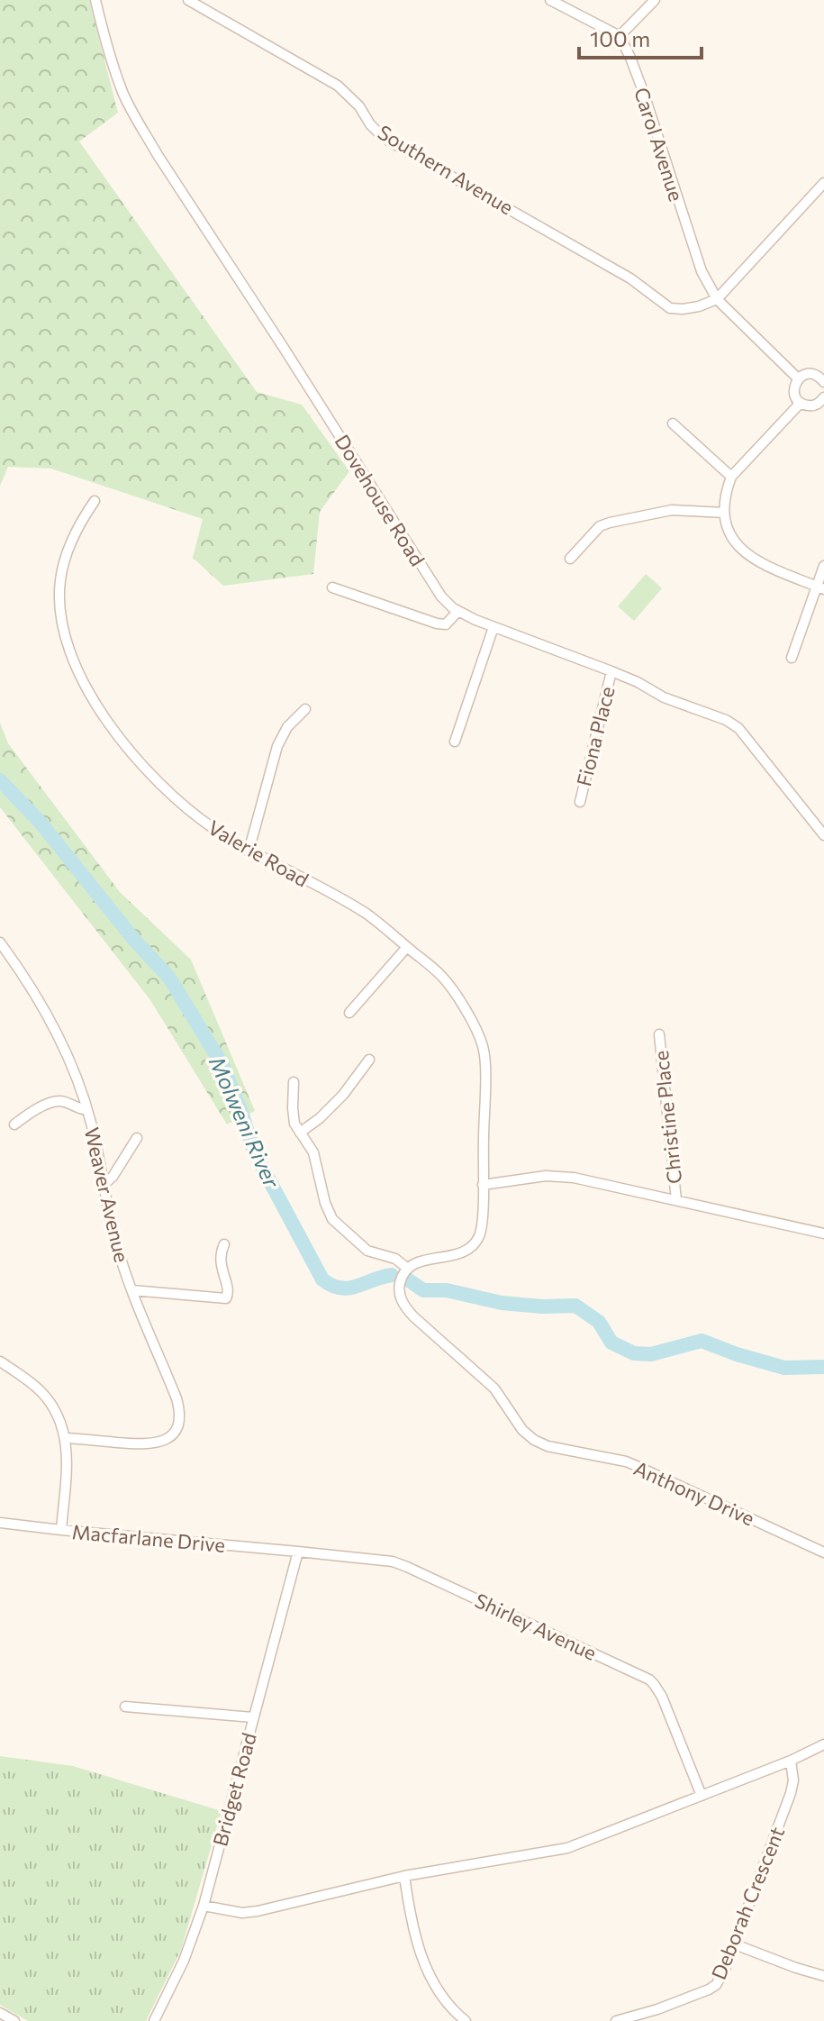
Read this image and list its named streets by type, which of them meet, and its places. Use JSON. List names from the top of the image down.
{
  "streets": {
    "street": [
      "Carol Avenue",
      "Southern Avenue",
      "Dovehouse Road",
      "Fiona Place",
      "Valerie Road",
      "Christine Place",
      "Weaver Avenue",
      "Anthony Drive",
      "Macfarlane Drive",
      "Shirley Avenue",
      "Bridget Road",
      "Deborah Crescent"
    ]
  },
  "crossings": [
    ["Carol Avenue", "Southern Avenue"],
    ["Dovehouse Road", "Fiona Place"],
    ["Macfarlane Drive", "Shirley Avenue"],
    ["Macfarlane Drive", "Bridget Road"],
    ["Shirley Avenue", "Bridget Road"]
  ],
  "water": ["Molweni River"],
  "scale_bar": "100 m"
}
